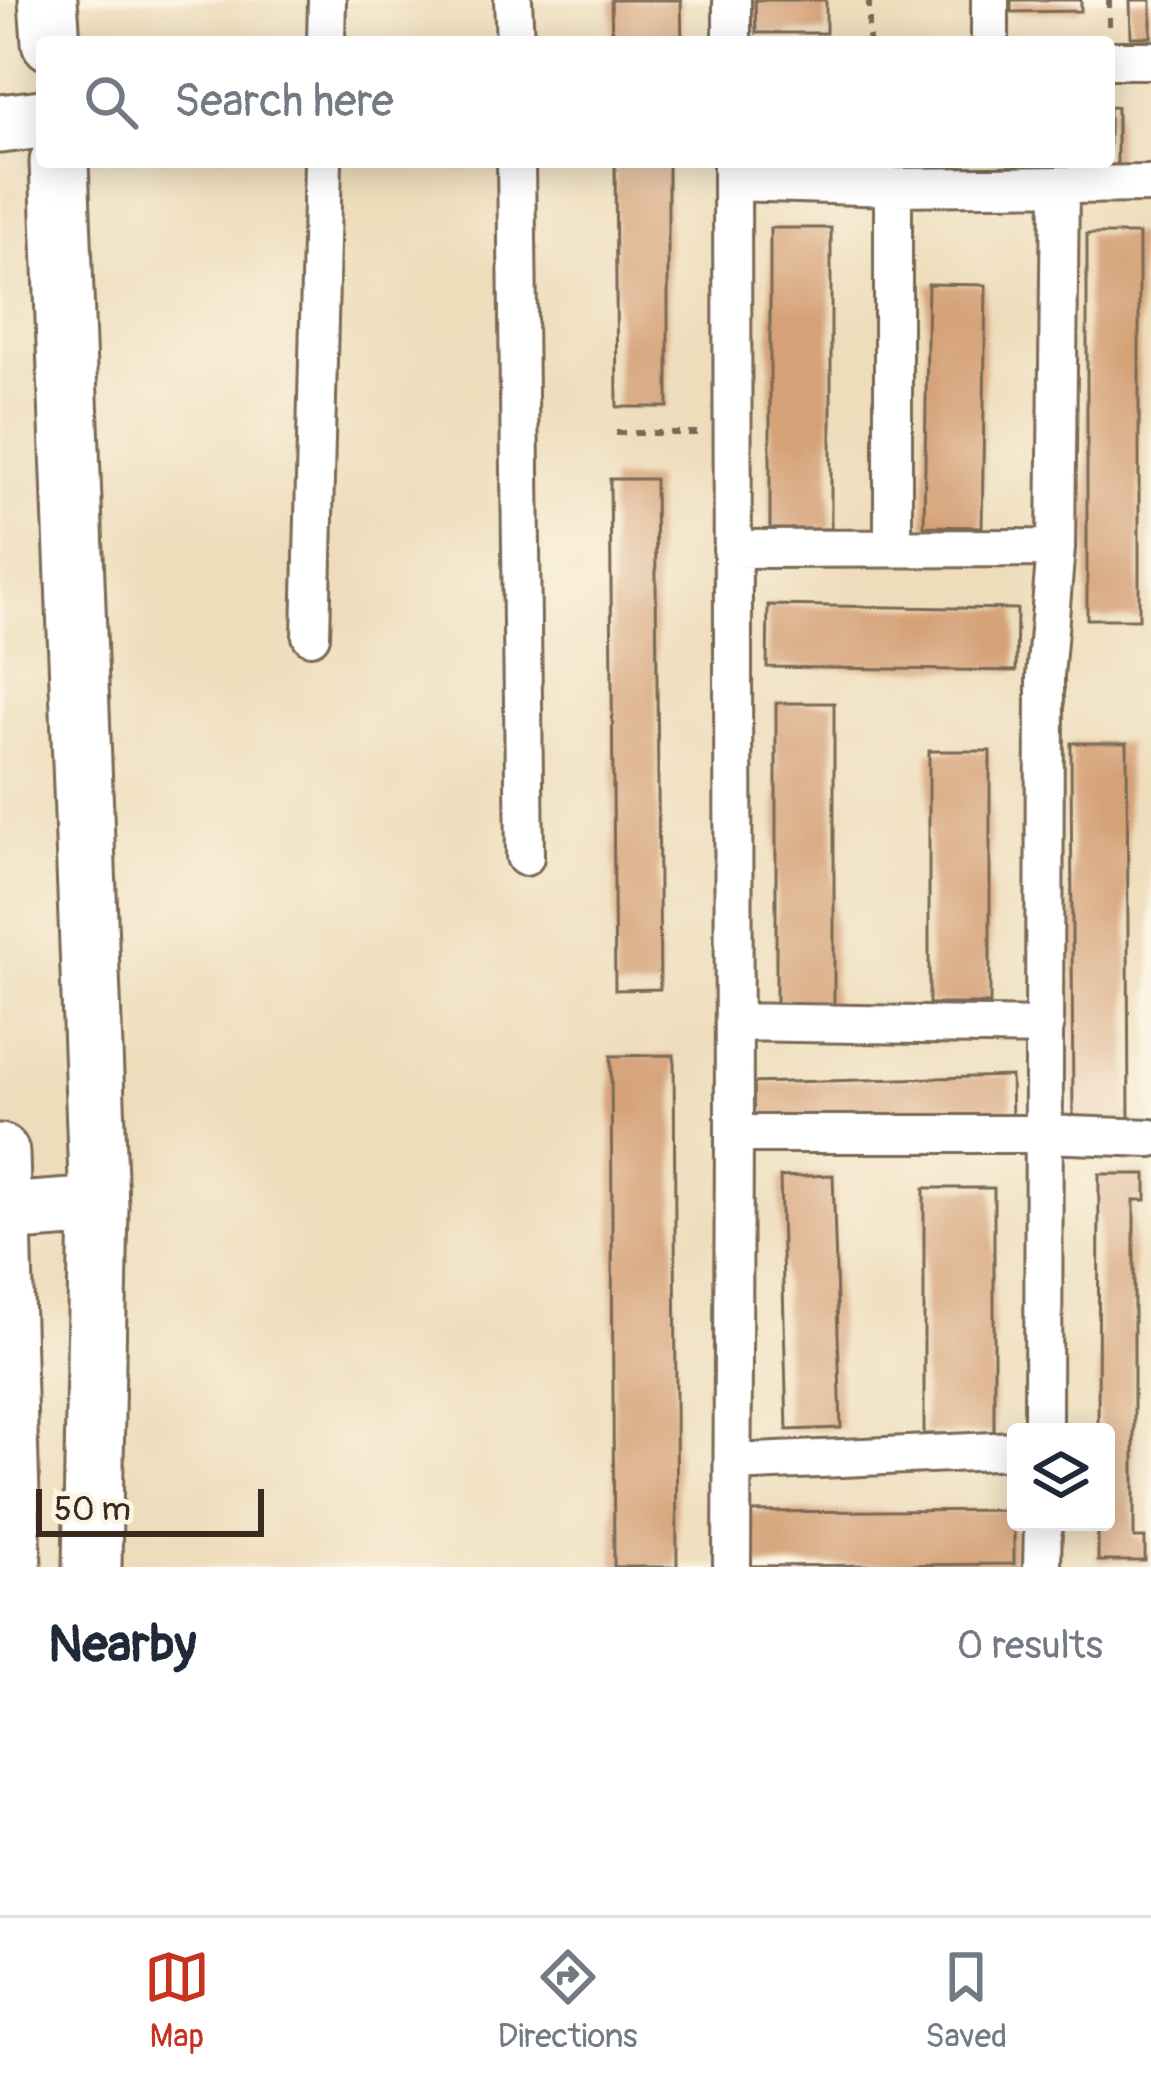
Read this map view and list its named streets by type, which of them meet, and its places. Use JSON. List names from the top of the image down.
{
  "scale_bar": "50 m",
  "page": {
    "search": "Search here",
    "scale": "50 m",
    "heading": ["Nearby", "0 results"],
    "nav": ["Map", "Directions", "Saved"]
  }
}
